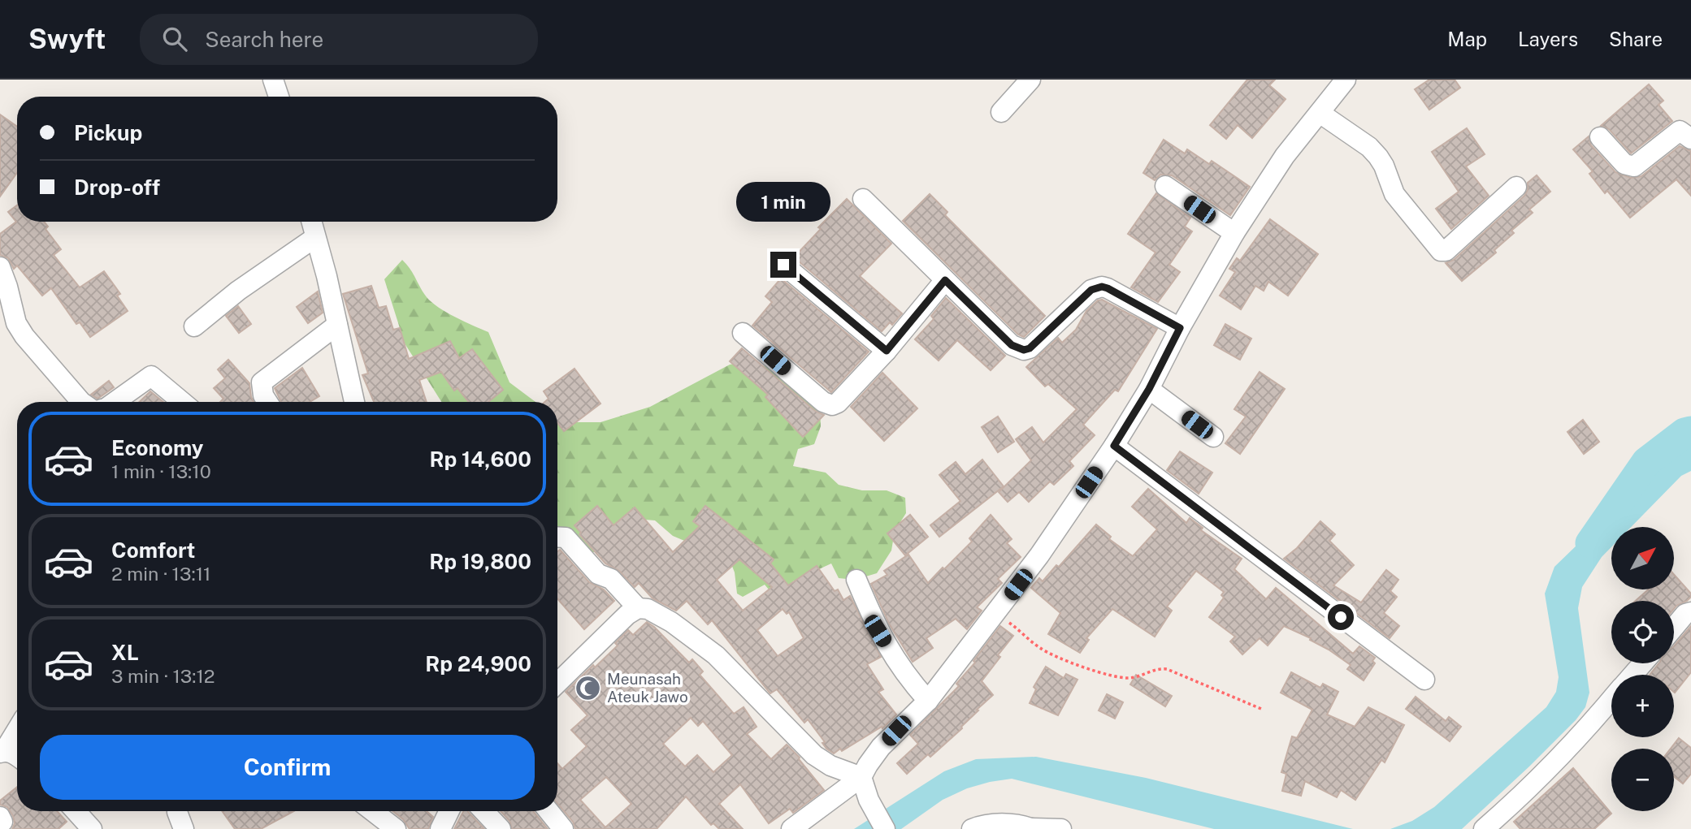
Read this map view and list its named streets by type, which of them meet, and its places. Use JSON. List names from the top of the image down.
{
  "places": {
    "mosque": ["Meunasah Ateuk Jawo"]
  },
  "north": "top right",
  "page": {
    "header": "Swyft",
    "search": "Search here",
    "nav": ["Map", "Layers", "Share"],
    "banner": ["Pickup", "Drop-off"],
    "bubble": "1 min",
    "list": [
      {
        "name": "Economy",
        "note": "1 min · 13:10",
        "value": "Rp 14,600"
      },
      {
        "name": "Comfort",
        "note": "2 min · 13:11",
        "value": "Rp 19,800"
      },
      {
        "name": "XL",
        "note": "3 min · 13:12",
        "value": "Rp 24,900"
      }
    ],
    "map_buttons": ["+", "−"],
    "buttons": "Confirm"
  }
}
